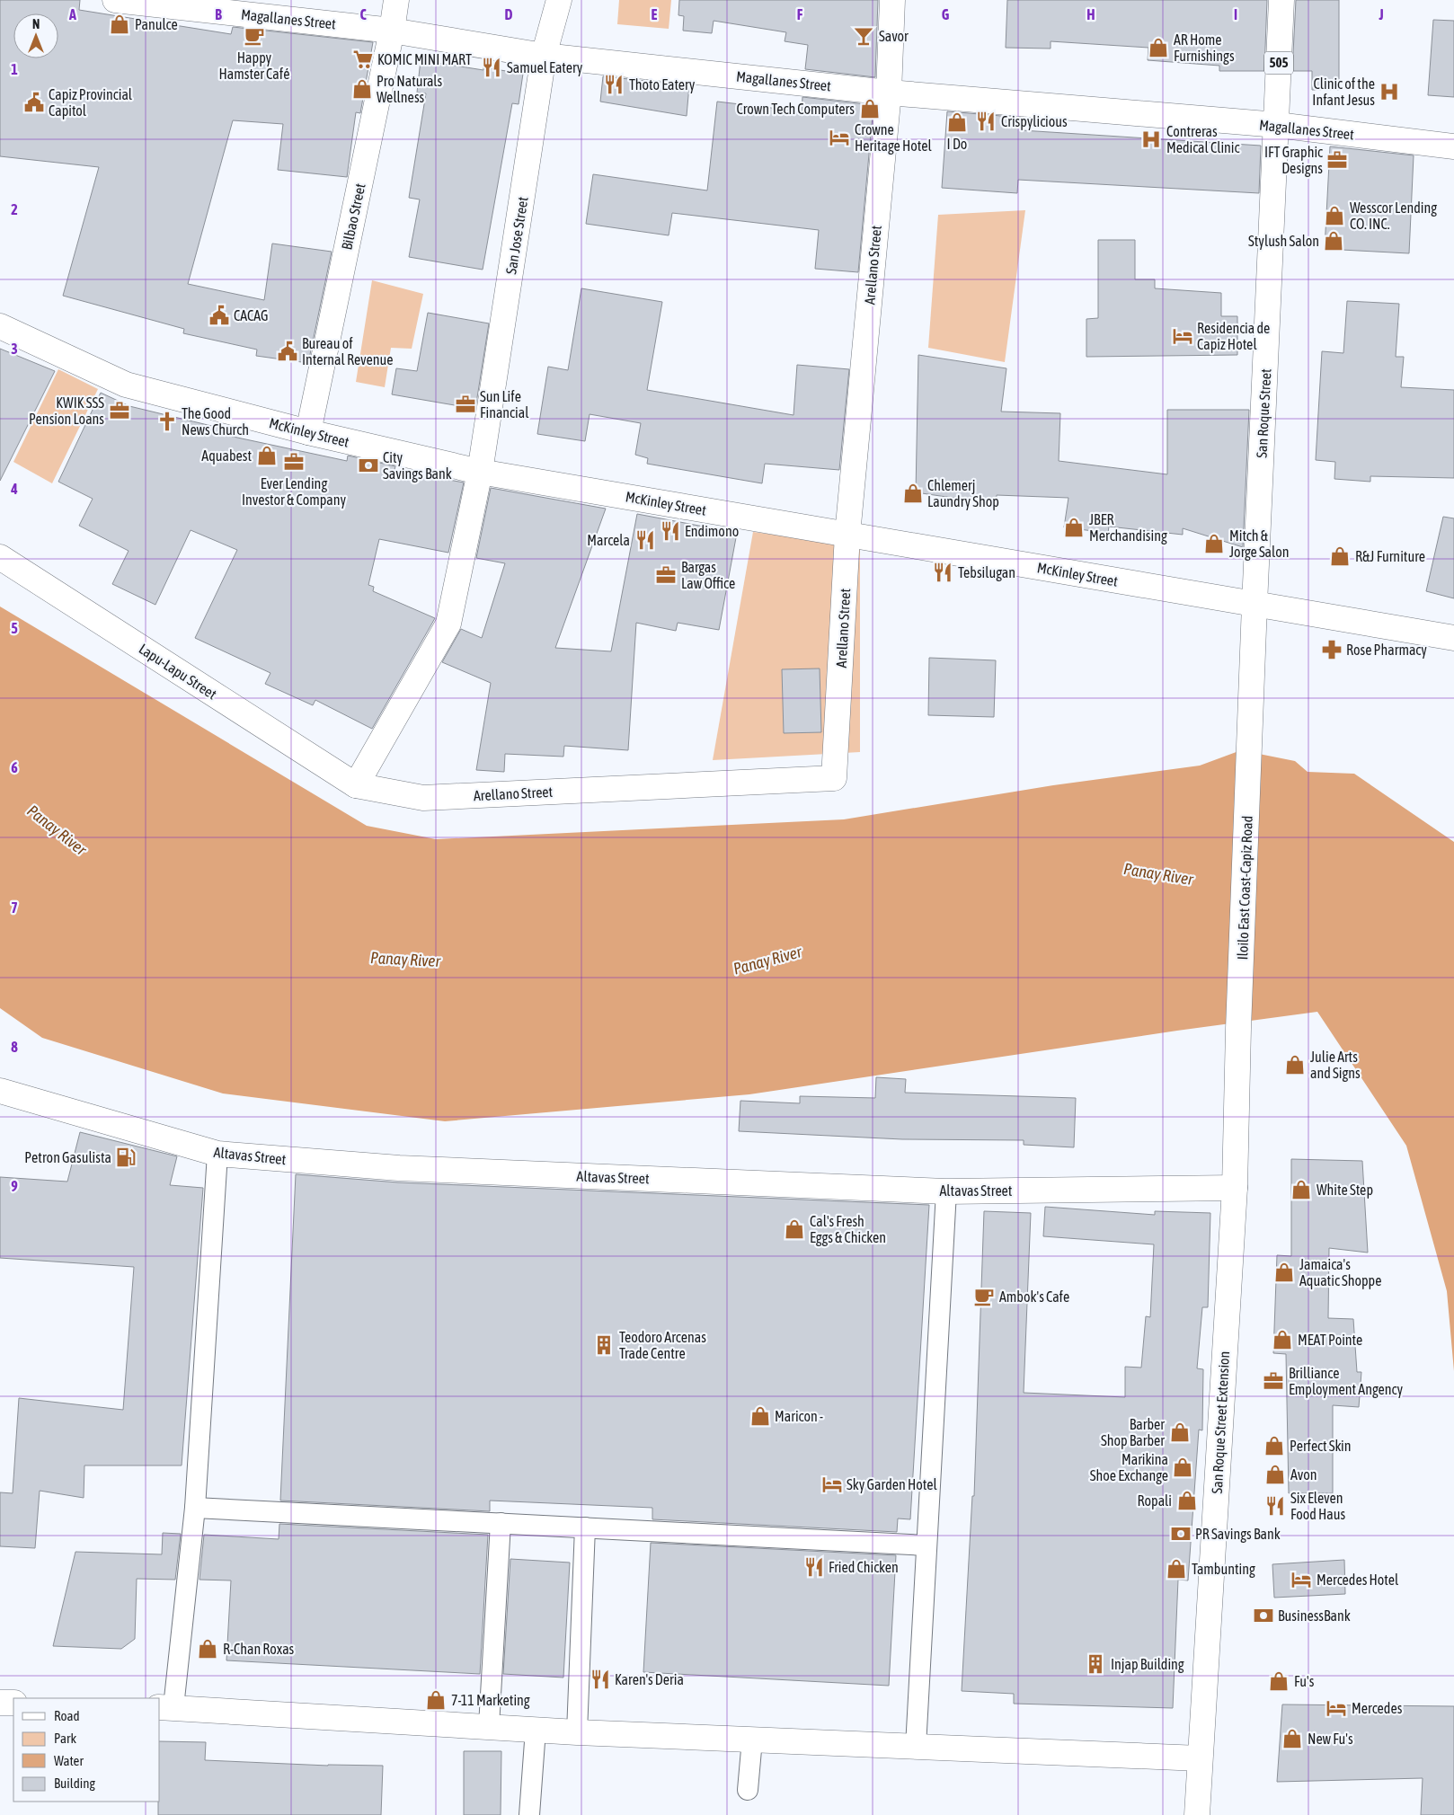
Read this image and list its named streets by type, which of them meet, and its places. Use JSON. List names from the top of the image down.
{
  "streets": {
    "street": [
      "Magallanes Street",
      "505",
      "Bilbao Street",
      "San Jose Street",
      "Arellano Street",
      "San Roque Street",
      "McKinley Street",
      "Lapu-Lapu Street",
      "Iloilo East Coast-Capiz Road",
      "Altavas Street",
      "San Roque Street Extension"
    ]
  },
  "crossings": [
    ["Magallanes Street", "Bilbao Street"],
    ["Magallanes Street", "San Jose Street"],
    ["Magallanes Street", "Arellano Street"],
    ["Magallanes Street", "San Roque Street"],
    ["Bilbao Street", "McKinley Street"],
    ["San Jose Street", "Arellano Street"],
    ["San Jose Street", "McKinley Street"],
    ["San Jose Street", "Lapu-Lapu Street"],
    ["Arellano Street", "McKinley Street"],
    ["Arellano Street", "Lapu-Lapu Street"],
    ["San Roque Street", "McKinley Street"],
    ["San Roque Street", "Iloilo East Coast-Capiz Road"],
    ["Iloilo East Coast-Capiz Road", "San Roque Street Extension"],
    ["Altavas Street", "San Roque Street Extension"]
  ],
  "water": ["Panay River"],
  "places": {
    "shop": [
      "Panulce",
      "AR Home Furnishings",
      "Pro Naturals Wellness",
      "Crown Tech Computers",
      "I Do",
      "Wesscor Lending CO. INC.",
      "Stylush Salon",
      "Aquabest",
      "Chlemerj Laundry Shop",
      "JBER Merchandising",
      "Mitch & Jorge Salon",
      "R&J Furniture",
      "Julie Arts and Signs",
      "White Step",
      "Cal's Fresh Eggs & Chicken",
      "Jamaica's Aquatic Shoppe",
      "MEAT Pointe",
      "Maricon -",
      "Barber Shop Barber",
      "Perfect Skin",
      "Marikina Shoe Exchange",
      "Avon",
      "Ropali",
      "Tambunting",
      "R-Chan Roxas",
      "Fu's",
      "7-11 Marketing",
      "New Fu's"
    ],
    "cafe": ["Happy Hamster Café", "Ambok's Cafe"],
    "bar": ["Savor"],
    "supermarket": ["KOMIC MINI MART"],
    "restaurant": [
      "Samuel Eatery",
      "Thoto Eatery",
      "Crispylicious",
      "Endimono",
      "Marcela",
      "Tebsilugan",
      "Six Eleven Food Haus",
      "Fried Chicken",
      "Karen's Deria"
    ],
    "hospital": ["Clinic of the Infant Jesus", "Contreras Medical Clinic"],
    "public building": ["Capiz Provincial Capitol", "CACAG", "Bureau of Internal Revenue"],
    "hotel": [
      "Crowne Heritage Hotel",
      "Residencia de Capiz Hotel",
      "Sky Garden Hotel",
      "Mercedes Hotel",
      "Mercedes"
    ],
    "office": [
      "IFT Graphic Designs",
      "Sun Life Financial",
      "KWIK SSS Pension Loans",
      "Ever Lending Investor & Company",
      "Bargas Law Office",
      "Brilliance Employment Angency"
    ],
    "church": ["The Good News Church"],
    "bank": ["City Savings Bank", "PR Savings Bank", "BusinessBank"],
    "pharmacy": ["Rose Pharmacy"],
    "fuel station": ["Petron Gasulista"],
    "building": ["Teodoro Arcenas Trade Centre", "Injap Building"]
  },
  "legend": [
    "Road",
    "Park",
    "Water",
    "Building"
  ],
  "north": "top",
  "grid": {
    "columns": [
      "A",
      "B",
      "C",
      "D",
      "E",
      "F",
      "G",
      "H",
      "I",
      "J"
    ],
    "rows": [
      "1",
      "2",
      "3",
      "4",
      "5",
      "6",
      "7",
      "8",
      "9"
    ]
  }
}
